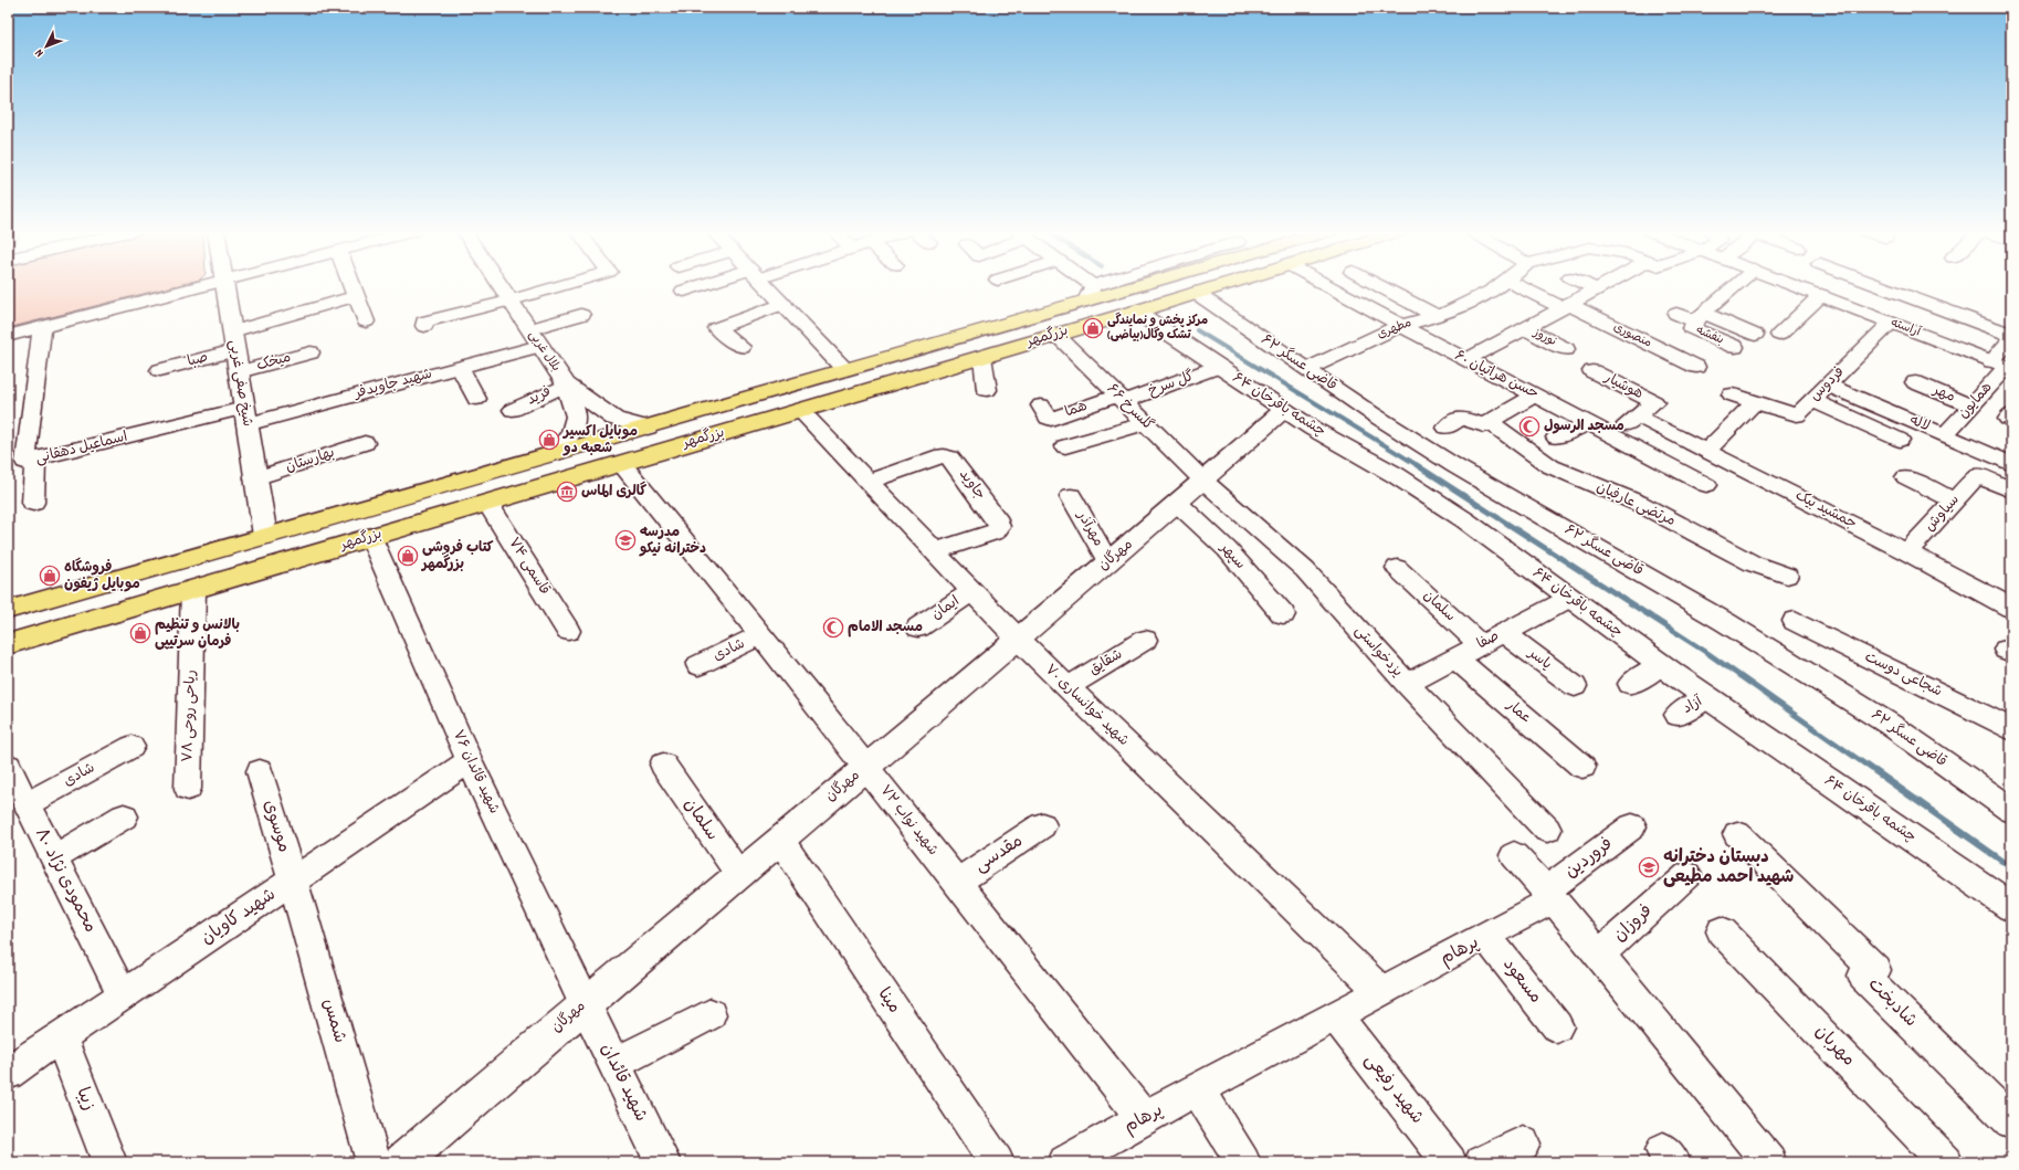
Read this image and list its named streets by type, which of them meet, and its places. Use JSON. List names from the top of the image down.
{
  "streets": {
    "main road": ["بزرگمهر"],
    "street": [
      "آراسته",
      "مطهری",
      "منصوری",
      "بنفشه",
      "نوروز",
      "بلال غربی",
      "صبا",
      "میخک",
      "قاضی عسگر ۶۲",
      "حسن هراتیان ۶۰",
      "شیخ صفی غربی",
      "شهید جاویدفر",
      "گل سرخ",
      "فردوس",
      "هوشیار",
      "مهر",
      "فرید",
      "همایون",
      "چشمه باقرخان ۶۴",
      "گلسرخ ۶۶",
      "هما",
      "لاله",
      "اسماعیل دهقانی",
      "بهارستان",
      "جاوید",
      "مرتضی عارفیان",
      "جمشید بیک",
      "سیاوش",
      "مهرآذر",
      "مهرگان",
      "سپهر",
      "قاسمی ۷۴",
      "سلمان",
      "ایمان",
      "صفا",
      "شادی",
      "یزدخواستی",
      "یاسر",
      "شقایق",
      "شجاعی دوست",
      "شهید خوانساری ۷۰",
      "آزاد",
      "عمار",
      "ریاحی روحی ۷۸",
      "شهید قائدان ۷۶",
      "شهید نواب ۷۲",
      "موسوی",
      "مقدسی",
      "فروردین",
      "محمودی نژاد ۸۰",
      "شهید کاویان",
      "فروزان",
      "پرهام",
      "مسعود",
      "مینا",
      "شادبخت",
      "شمس",
      "مهربان",
      "شهید قائدان",
      "شهید رفیعی",
      "زیبا"
    ]
  },
  "crossings": [
    ["آراسته", "فردوس"],
    ["آراسته", "همایون"],
    ["مطهری", "قاضی عسگر ۶۲"],
    ["مطهری", "حسن هراتیان ۶۰"],
    ["بزرگمهر", "قاضی عسگر ۶۲"],
    ["بزرگمهر", "شیخ صفی غربی"],
    ["بزرگمهر", "چشمه باقرخان ۶۴"],
    ["بزرگمهر", "گلسرخ ۶۶"],
    ["بزرگمهر", "قاسمی ۷۴"],
    ["بزرگمهر", "شهید خوانساری ۷۰"],
    ["بزرگمهر", "ریاحی روحی ۷۸"],
    ["بزرگمهر", "شهید قائدان ۷۶"],
    ["بزرگمهر", "شهید نواب ۷۲"],
    ["بلال غربی", "شهید جاویدفر"],
    ["بلال غربی", "فرید"],
    ["صبا", "شیخ صفی غربی"],
    ["میخک", "شیخ صفی غربی"],
    ["شیخ صفی غربی", "شهید جاویدفر"],
    ["شیخ صفی غربی", "اسماعیل دهقانی"],
    ["شیخ صفی غربی", "بهارستان"],
    ["شهید جاویدفر", "اسماعیل دهقانی"],
    ["گل سرخ", "چشمه باقرخان ۶۴"],
    ["گل سرخ", "گلسرخ ۶۶"],
    ["گل سرخ", "هما"],
    ["فردوس", "لاله"],
    ["هوشیار", "جمشید بیک"],
    ["مهر", "همایون"],
    ["همایون", "لاله"],
    ["چشمه باقرخان ۶۴", "مهرگان"],
    ["چشمه باقرخان ۶۴", "صفا"],
    ["چشمه باقرخان ۶۴", "آزاد"],
    ["گلسرخ ۶۶", "هما"],
    ["گلسرخ ۶۶", "مهرگان"],
    ["گلسرخ ۶۶", "یزدخواستی"],
    ["جاوید", "شهید خوانساری ۷۰"],
    ["جمشید بیک", "سیاوش"],
    ["مهرآذر", "مهرگان"],
    ["مهرگان", "سپهر"],
    ["مهرگان", "سلمان"],
    ["مهرگان", "یزدخواستی"],
    ["مهرگان", "شهید خوانساری ۷۰"],
    ["مهرگان", "شهید قائدان ۷۶"],
    ["مهرگان", "شهید نواب ۷۲"],
    ["مهرگان", "مینا"],
    ["مهرگان", "شهید قائدان"],
    ["سلمان", "صفا"],
    ["ایمان", "شهید خوانساری ۷۰"],
    ["صفا", "یزدخواستی"],
    ["صفا", "یاسر"],
    ["صفا", "عمار"],
    ["شادی", "شهید نواب ۷۲"],
    ["شادی", "محمودی نژاد ۸۰"],
    ["شقایق", "شهید خوانساری ۷۰"],
    ["شهید خوانساری ۷۰", "پرهام"],
    ["شهید قائدان ۷۶", "شهید کاویان"],
    ["شهید قائدان ۷۶", "شهید قائدان"],
    ["شهید نواب ۷۲", "مقدسی"],
    ["شهید نواب ۷۲", "پرهام"],
    ["موسوی", "شهید کاویان"],
    ["موسوی", "شمس"],
    ["فروردین", "پرهام"],
    ["محمودی نژاد ۸۰", "شهید کاویان"],
    ["شهید کاویان", "شمس"],
    ["شهید کاویان", "زیبا"],
    ["پرهام", "مسعود"],
    ["پرهام", "شهید رفیعی"]
  ],
  "places": {
    "shop": [
      "مرکز پخش و نمایندگی تشک وگال(بیاضی)",
      "موبایل اکسیر شعبه دو",
      "کتاب فروشی بزرگمهر",
      "فروشگاه موبایل ژیفون",
      "بالانس و تنظیم فرمان سرتیپی"
    ],
    "mosque": ["مسجد الرسول", "مسجد الامام"],
    "museum": ["گالری الماس"],
    "school or university": ["مدرسه دخترانه نیکو", "دبستان دخترانه شهید احمد مطیعی"]
  },
  "north": "bottom left"
}
